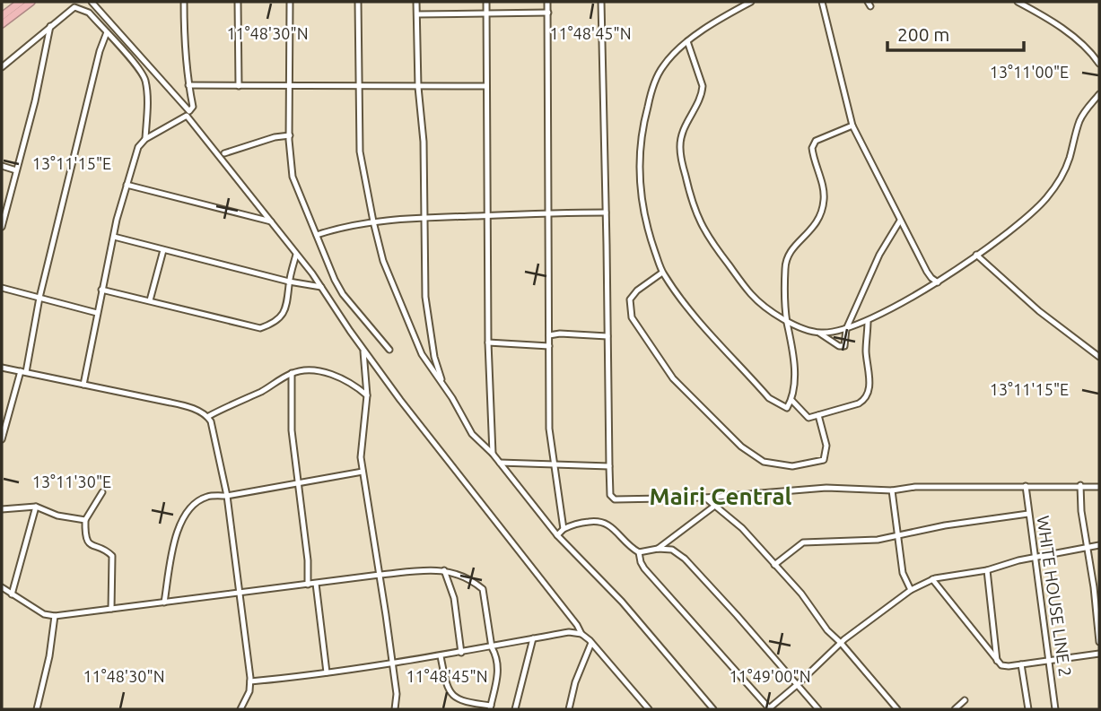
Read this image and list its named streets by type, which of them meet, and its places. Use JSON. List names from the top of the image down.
{
  "streets": {
    "street": ["WHITE HOUSE LINE 2"]
  },
  "districts": ["Mairi Central"],
  "scale_bar": "200 m",
  "coordinates": [
    "11°48'30\"N",
    "11°48'45\"N",
    "13°11'00\"E",
    "13°11'15\"E",
    "13°11'30\"E",
    "11°49'00\"N"
  ]
}
